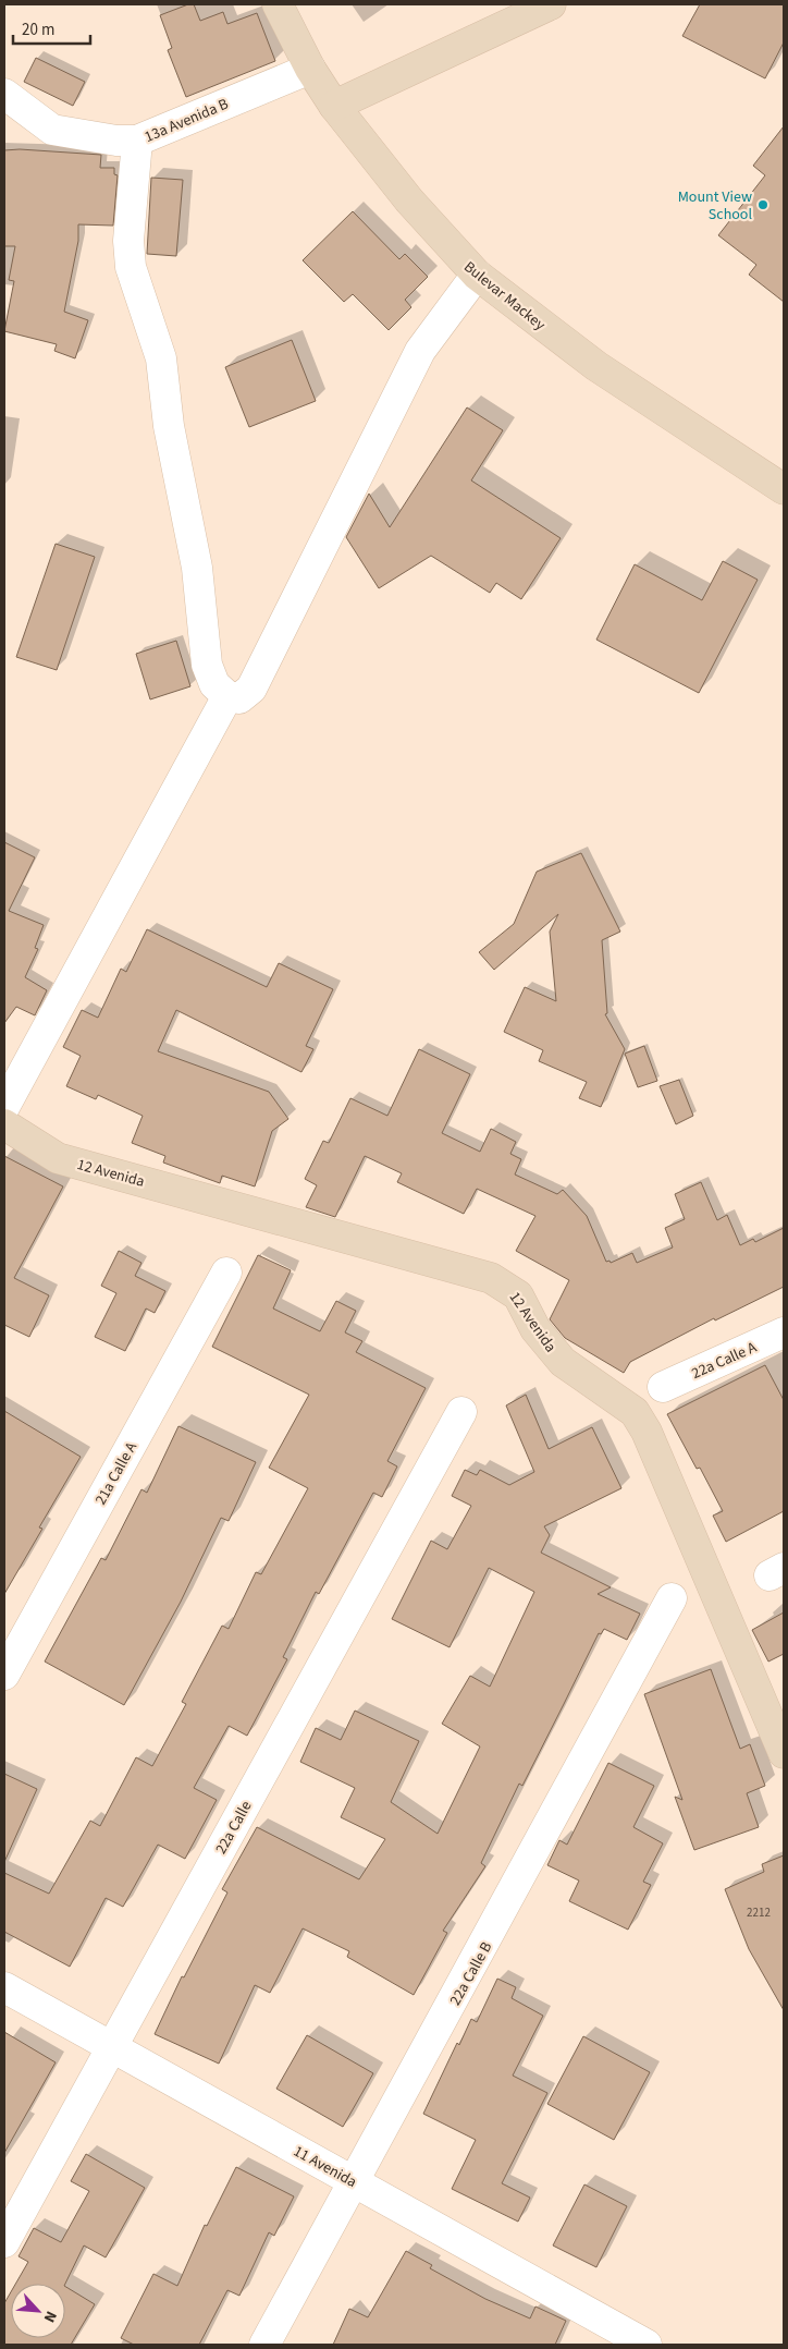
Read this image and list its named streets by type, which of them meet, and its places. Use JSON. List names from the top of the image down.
{
  "streets": {
    "street": [
      "13a Avenida B",
      "Bulevar Mackey",
      "12 Avenida",
      "22a Calle A",
      "21a Calle A",
      "22a Calle",
      "22a Calle B",
      "11 Avenida"
    ]
  },
  "crossings": [
    ["13a Avenida B", "Bulevar Mackey"],
    ["22a Calle", "11 Avenida"],
    ["22a Calle B", "11 Avenida"]
  ],
  "places": ["Mount View School"],
  "house_numbers": ["2212"],
  "scale_bar": "20 m",
  "north": "bottom right"
}
